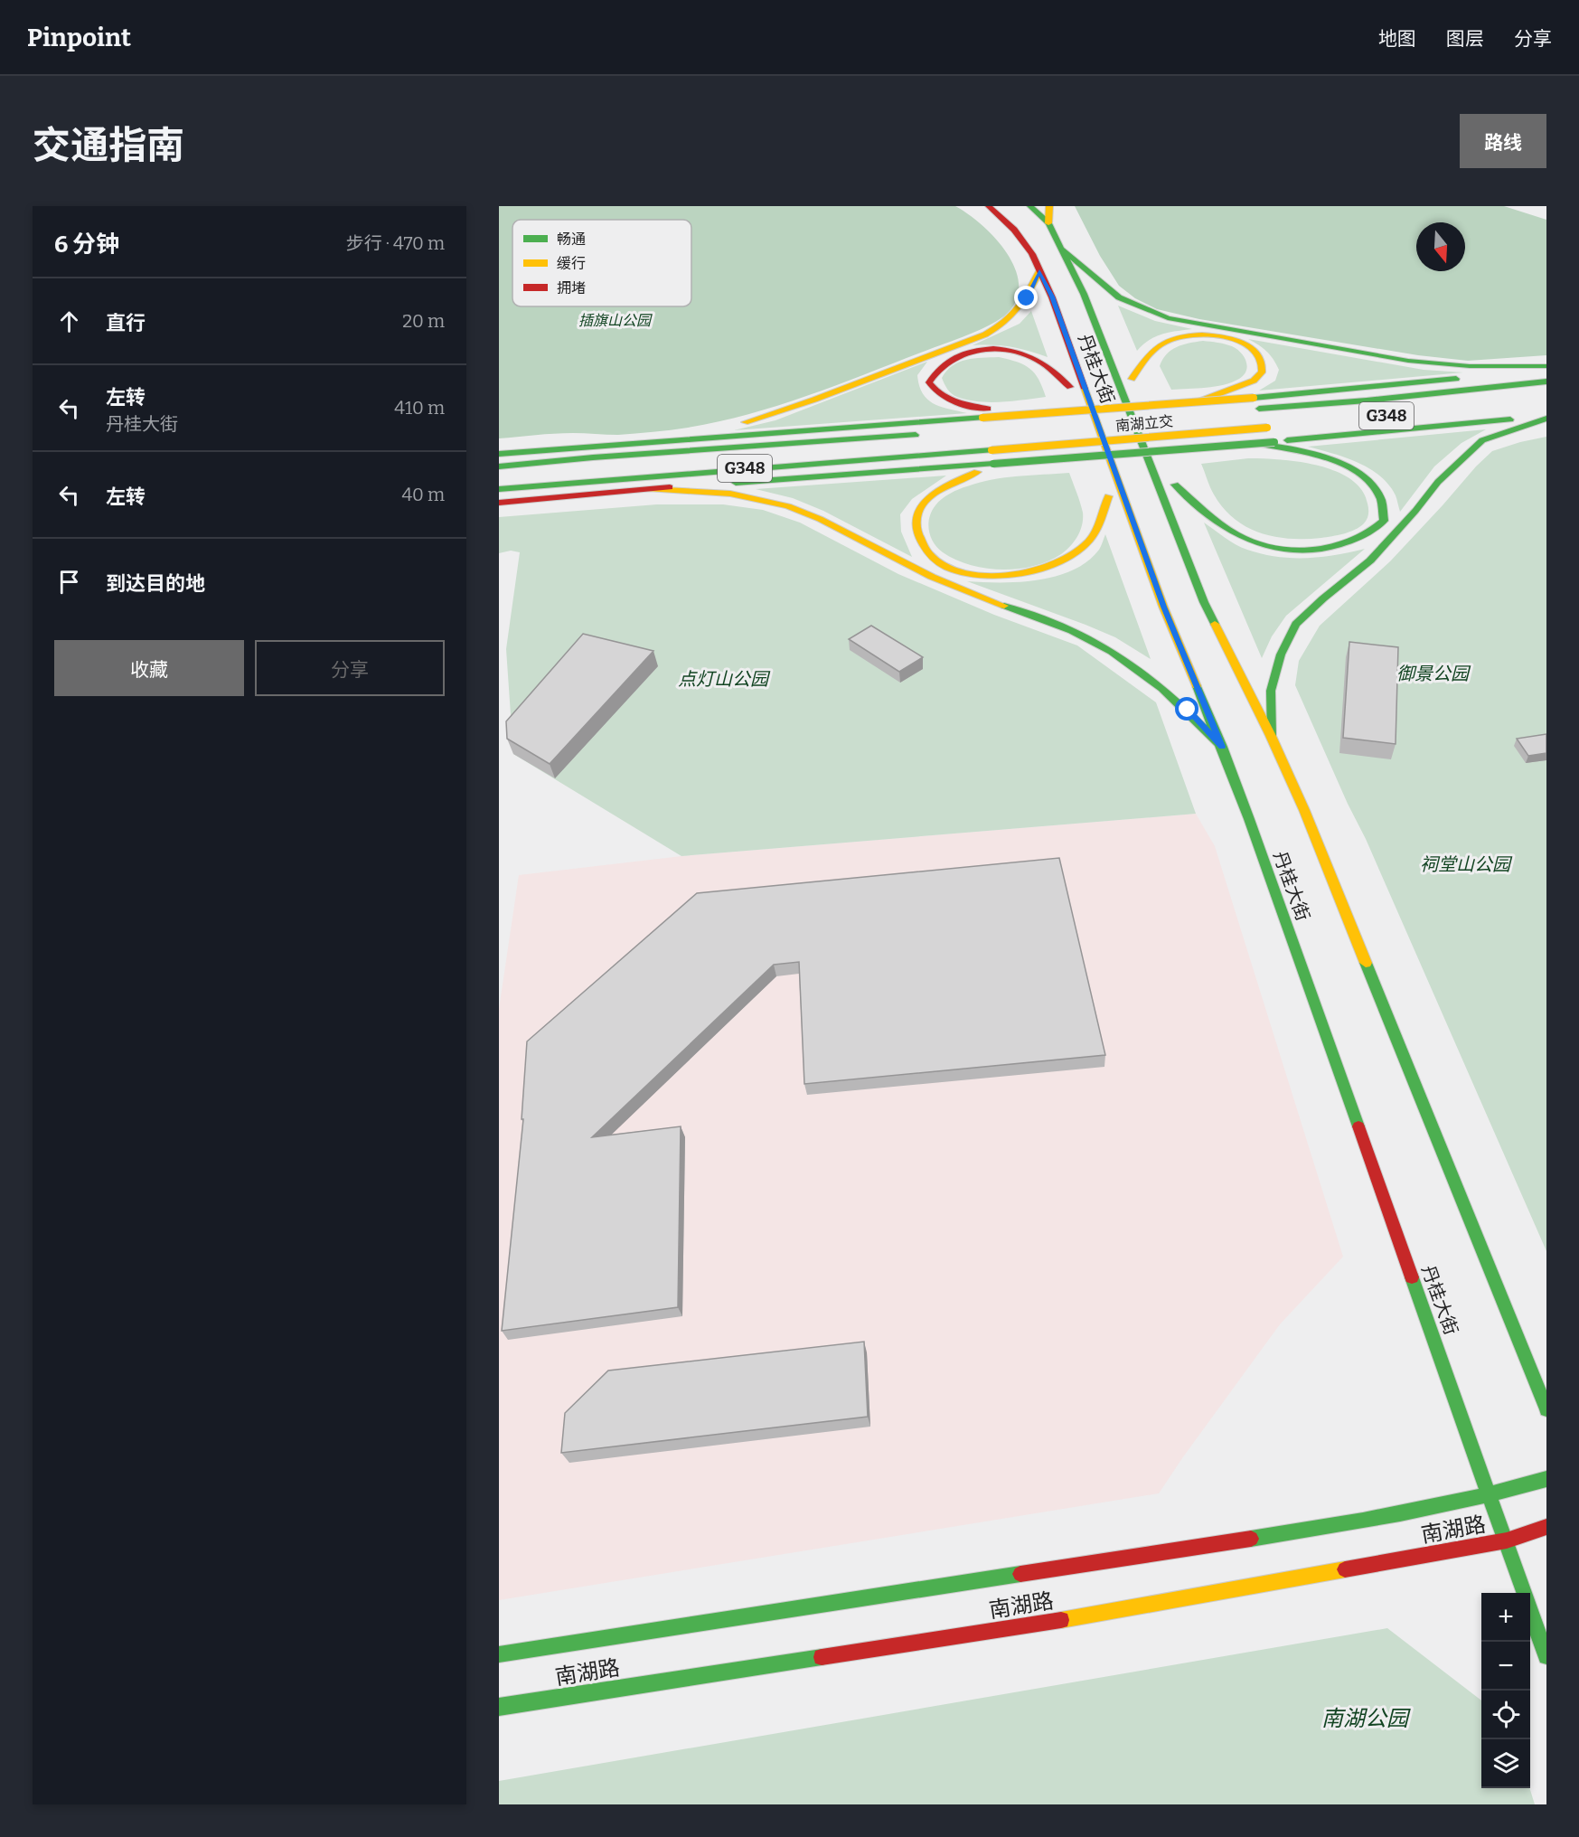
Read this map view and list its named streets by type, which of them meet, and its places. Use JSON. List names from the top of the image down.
{
  "streets": {
    "main road": [
      "丹桂大街",
      "G348",
      "南湖立交",
      "南湖路"
    ]
  },
  "crossings": [
    ["丹桂大街", "南湖路"],
    ["G348", "南湖立交"]
  ],
  "parks": [
    "插旗山公园",
    "御景公园",
    "点灯山公园",
    "祠堂山公园",
    "南湖公园"
  ],
  "legend": ["畅通", "缓行", "拥堵"],
  "north": "bottom",
  "page": {
    "header": "Pinpoint",
    "nav": ["地图", "图层", "分享"],
    "title": "交通指南",
    "buttons": [
      "路线",
      ["收藏", "分享"]
    ],
    "heading": ["6 分钟", "步行 · 470 m"],
    "list": [
      ["直行", "20 m"],
      ["左转", "丹桂大街", "410 m"],
      ["左转", "40 m"],
      "到达目的地"
    ],
    "map_buttons": ["+", "−"]
  }
}
